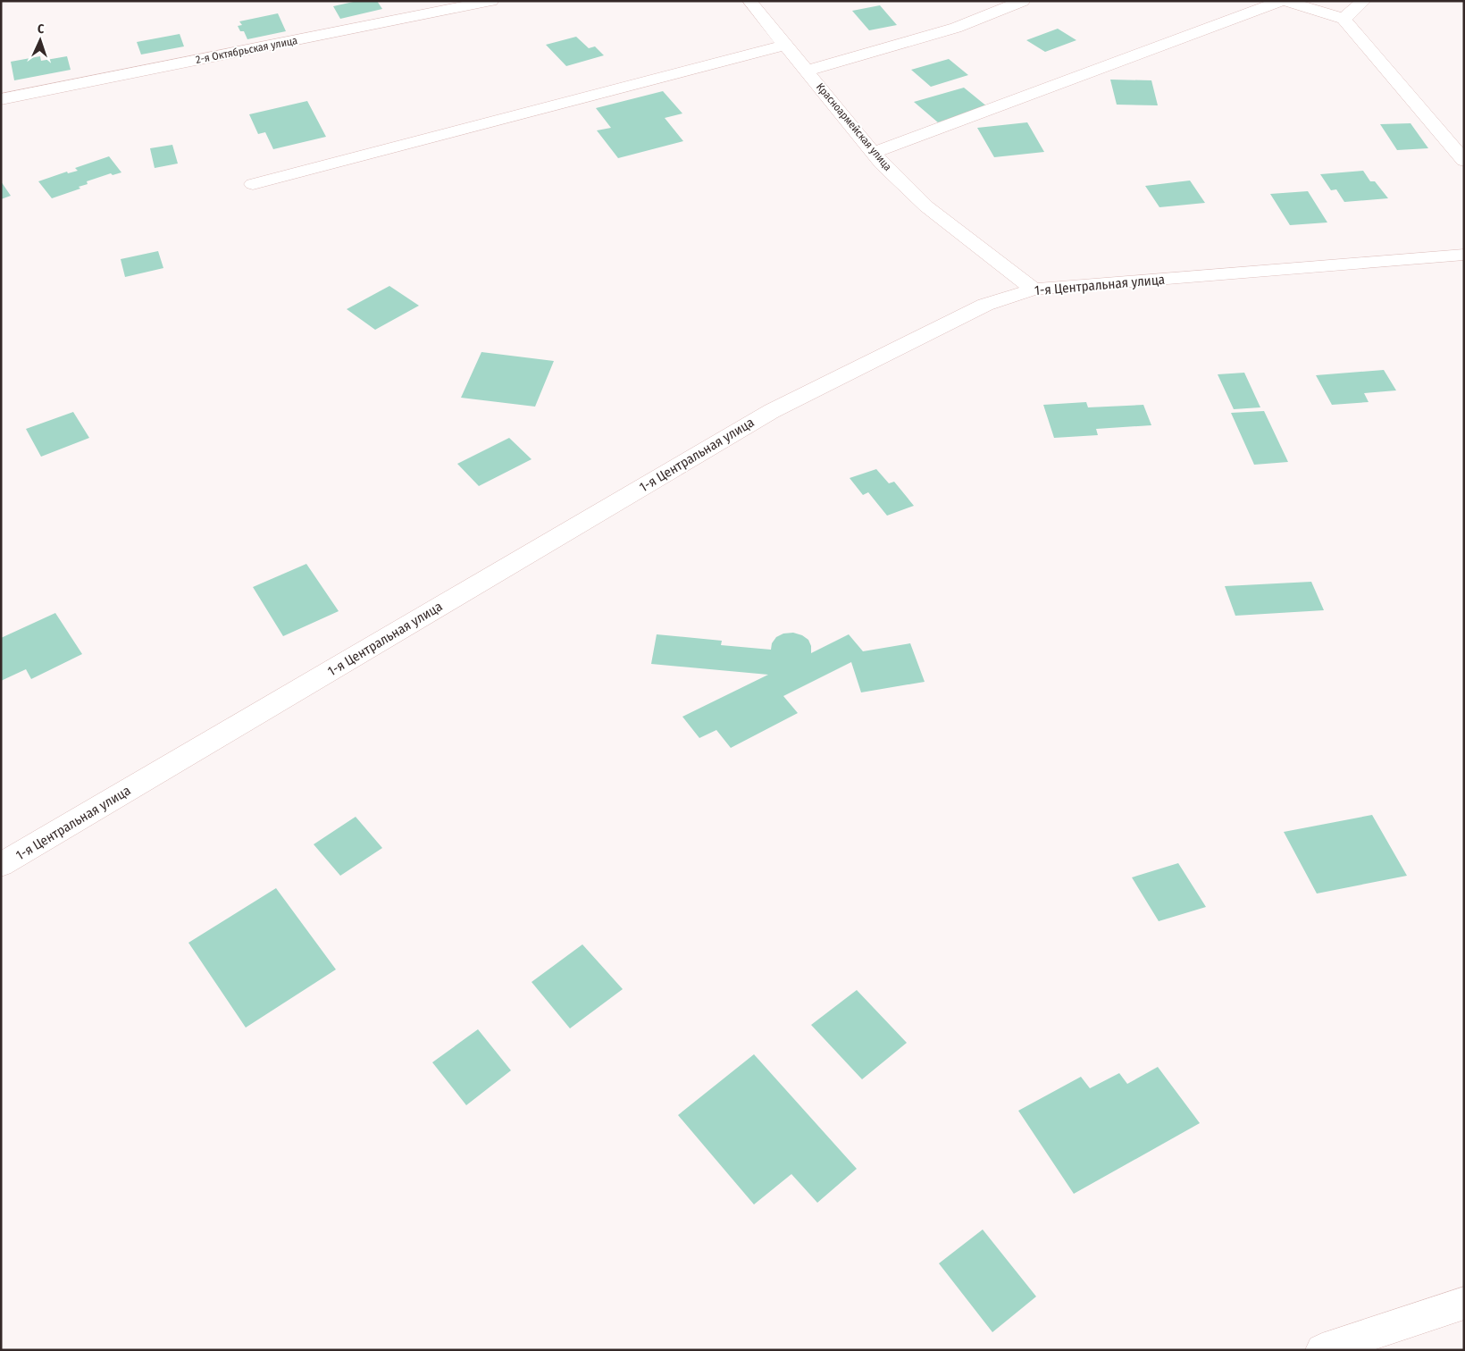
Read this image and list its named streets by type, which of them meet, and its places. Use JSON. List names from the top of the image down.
{
  "streets": {
    "street": ["2-я Октябрьская улица", "Красноармейская улица", "1-я Центральная улица"]
  },
  "crossings": [
    ["Красноармейская улица", "1-я Центральная улица"]
  ],
  "north": "top"
}
